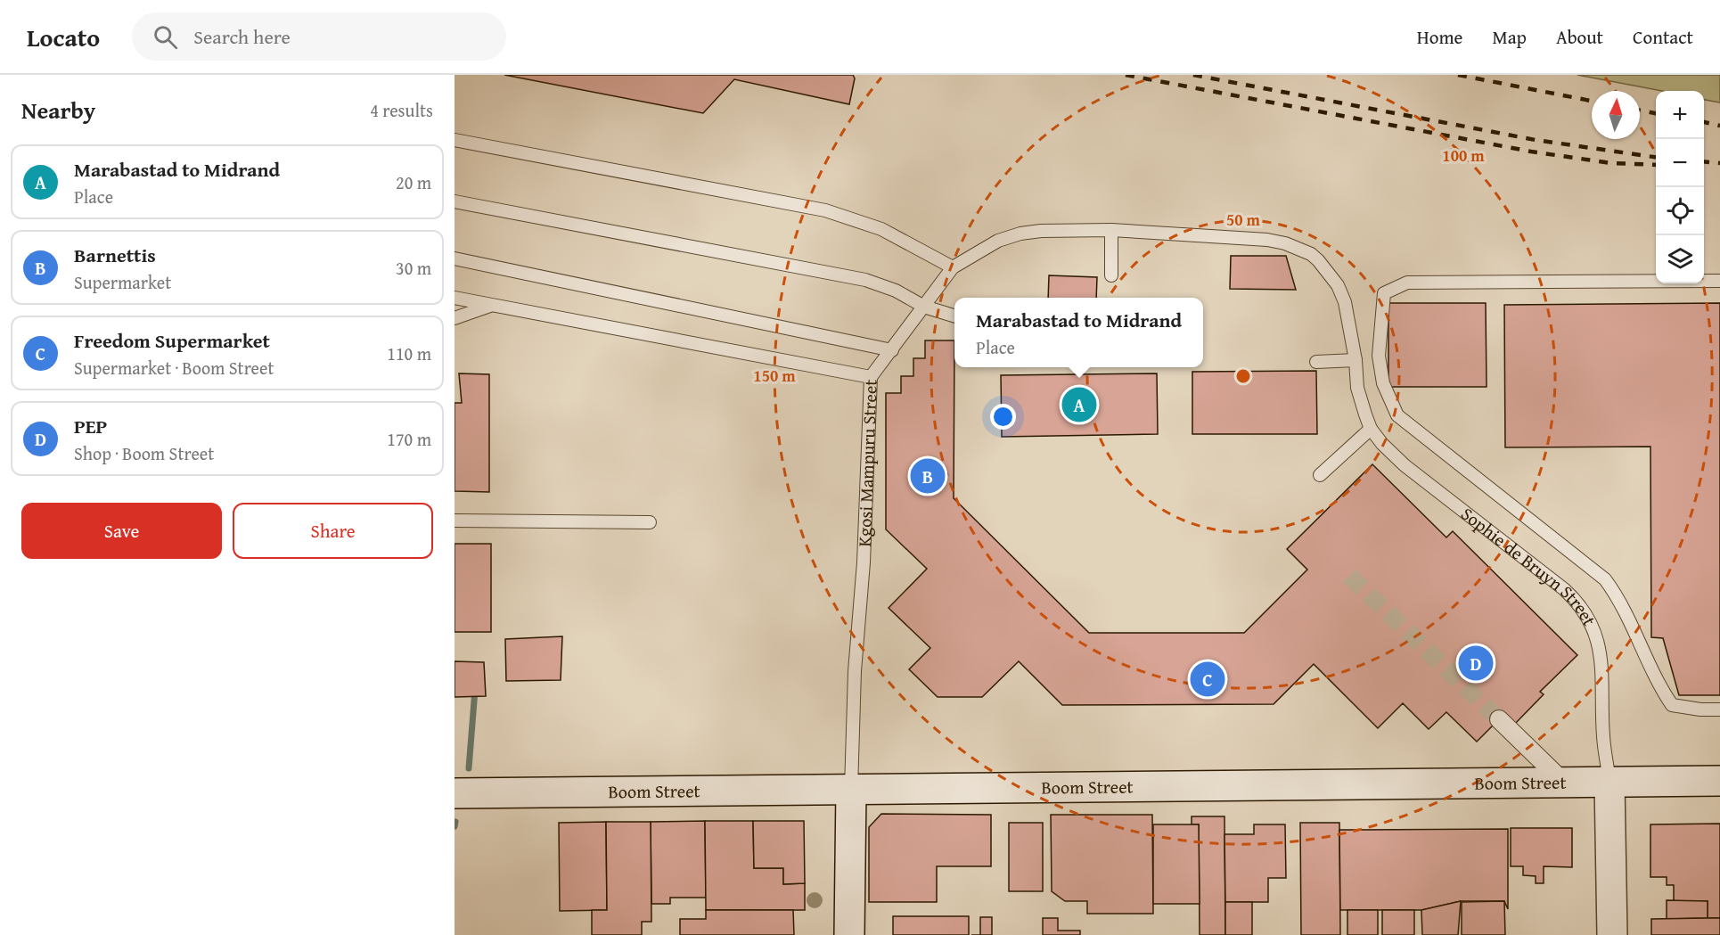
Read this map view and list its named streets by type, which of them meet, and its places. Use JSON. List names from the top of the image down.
{
  "streets": {
    "main road": ["Kgosi Mampuru Street", "Sophie de Bruyn Street", "Boom Street"]
  },
  "crossings": [
    ["Kgosi Mampuru Street", "Boom Street"],
    ["Sophie de Bruyn Street", "Boom Street"]
  ],
  "north": "top",
  "page": {
    "header": "Locato",
    "search": "Search here",
    "nav": [
      "Home",
      "Map",
      "About",
      "Contact"
    ],
    "heading": ["Nearby", "4 results"],
    "map_buttons": ["+", "−"],
    "list": [
      {
        "mark": "A",
        "name": "Marabastad to Midrand",
        "note": "Place",
        "value": "20 m"
      },
      {
        "mark": "B",
        "name": "Barnettis",
        "note": "Supermarket",
        "value": "30 m"
      },
      {
        "mark": "C",
        "name": "Freedom Supermarket",
        "note": "Supermarket · Boom Street",
        "value": "110 m"
      },
      {
        "mark": "D",
        "name": "PEP",
        "note": "Shop · Boom Street",
        "value": "170 m"
      }
    ],
    "popup": ["Marabastad to Midrand", "Place"],
    "pins": [
      "A",
      "B",
      "D",
      "C"
    ],
    "buttons": ["Save", "Share"]
  },
  "rings": ["100 m", "50 m", "150 m"]
}
